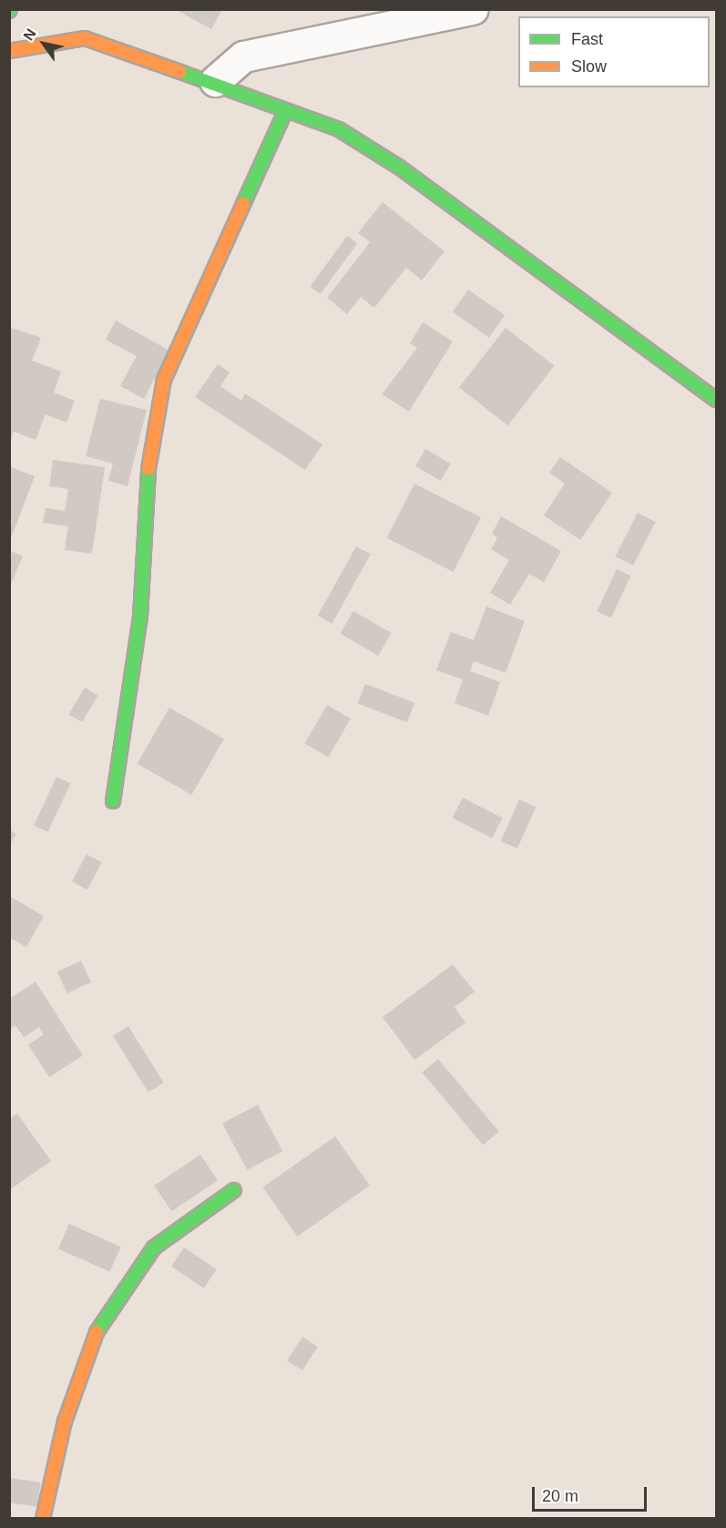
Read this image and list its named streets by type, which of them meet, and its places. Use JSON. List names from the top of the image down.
{
  "legend": ["Fast", "Slow"],
  "scale_bar": "20 m",
  "north": "top left"
}
